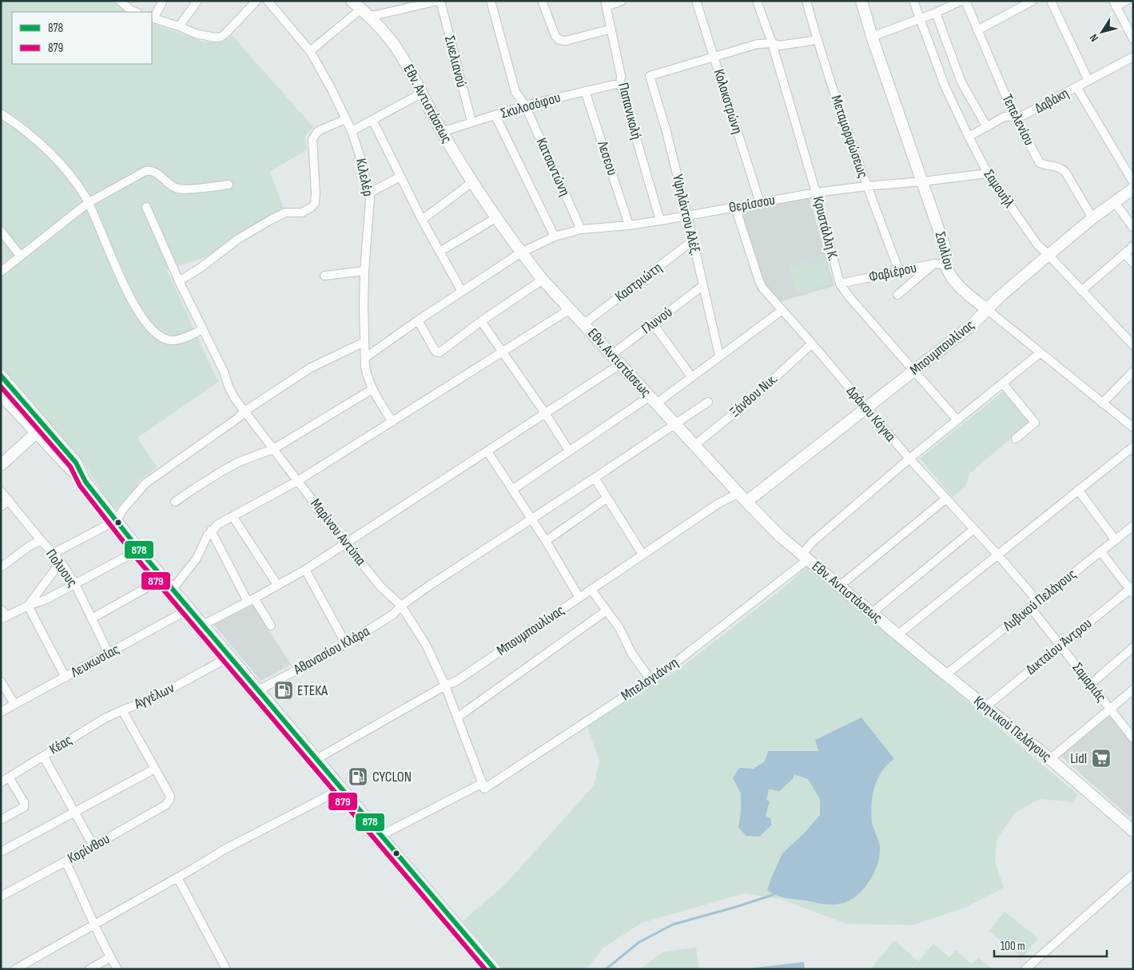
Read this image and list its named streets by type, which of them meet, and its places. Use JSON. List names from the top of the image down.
{
  "streets": {
    "street": [
      "Σικελιανού",
      "Δαβάκη",
      "Κολοκοτρώνη",
      "Εθν. Αντιστάσεως",
      "Σκυλοσόφου",
      "Παπανικολή",
      "Τεπελενίου",
      "Μεταμορφώσεως",
      "Λεσεου",
      "Κατσαντώνη",
      "Κιλελέρ",
      "Σαμουήλ",
      "Θερίσσου",
      "Υψηλάντου Αλέξ.",
      "Κρυστάλλη Κ.",
      "Σουλίου",
      "Φαβιέρου",
      "Καστριώτη",
      "Γλυνού",
      "Μπουμπουλίνας",
      "Ξάνθου Νικ.",
      "Δράκου Κόγκα",
      "Μαρίνου Αντύπα",
      "Πολυους",
      "Λυβικού Πελάγους",
      "Δικταίου Άντρου",
      "Αθανασίου Κλάρα",
      "Λευκωσίας",
      "Μπελογιάννη",
      "Σαμαριάς",
      "Αγγέλων",
      "Κρητικού Πελάγους",
      "Κέας",
      "Κορίνθου"
    ]
  },
  "crossings": [
    ["Σικελιανού", "Σκυλοσόφου"],
    ["Δαβάκη", "Τεπελενίου"],
    ["Δαβάκη", "Σαμουήλ"],
    ["Κολοκοτρώνη", "Θερίσσου"],
    ["Κολοκοτρώνη", "Υψηλάντου Αλέξ."],
    ["Εθν. Αντιστάσεως", "Σκυλοσόφου"],
    ["Εθν. Αντιστάσεως", "Θερίσσου"],
    ["Εθν. Αντιστάσεως", "Καστριώτη"],
    ["Εθν. Αντιστάσεως", "Γλυνού"],
    ["Εθν. Αντιστάσεως", "Μπουμπουλίνας"],
    ["Εθν. Αντιστάσεως", "Ξάνθου Νικ."],
    ["Εθν. Αντιστάσεως", "Λυβικού Πελάγους"],
    ["Εθν. Αντιστάσεως", "Αθανασίου Κλάρα"],
    ["Εθν. Αντιστάσεως", "Μπελογιάννη"],
    ["Εθν. Αντιστάσεως", "Κρητικού Πελάγους"],
    ["Σκυλοσόφου", "Παπανικολή"],
    ["Σκυλοσόφου", "Λεσεου"],
    ["Σκυλοσόφου", "Κατσαντώνη"],
    ["Παπανικολή", "Θερίσσου"],
    ["Τεπελενίου", "Μπουμπουλίνας"],
    ["Μεταμορφώσεως", "Θερίσσου"],
    ["Μεταμορφώσεως", "Φαβιέρου"],
    ["Λεσεου", "Θερίσσου"],
    ["Κατσαντώνη", "Θερίσσου"],
    ["Κιλελέρ", "Θερίσσου"],
    ["Σαμουήλ", "Θερίσσου"],
    ["Σαμουήλ", "Μπουμπουλίνας"],
    ["Θερίσσου", "Υψηλάντου Αλέξ."],
    ["Θερίσσου", "Κρυστάλλη Κ."],
    ["Θερίσσου", "Σουλίου"],
    ["Θερίσσου", "Δράκου Κόγκα"],
    ["Υψηλάντου Αλέξ.", "Καστριώτη"],
    ["Υψηλάντου Αλέξ.", "Γλυνού"],
    ["Κρυστάλλη Κ.", "Φαβιέρου"],
    ["Κρυστάλλη Κ.", "Μπουμπουλίνας"],
    ["Κρυστάλλη Κ.", "Μπελογιάννη"],
    ["Σουλίου", "Φαβιέρου"],
    ["Σουλίου", "Μπουμπουλίνας"],
    ["Σουλίου", "Μπελογιάννη"],
    ["Μπουμπουλίνας", "Δράκου Κόγκα"],
    ["Μπουμπουλίνας", "Μαρίνου Αντύπα"],
    ["Ξάνθου Νικ.", "Δράκου Κόγκα"],
    ["Δράκου Κόγκα", "Λυβικού Πελάγους"],
    ["Δράκου Κόγκα", "Μπελογιάννη"],
    ["Μαρίνου Αντύπα", "Αθανασίου Κλάρα"],
    ["Μαρίνου Αντύπα", "Μπελογιάννη"],
    ["Πολυους", "Λευκωσίας"],
    ["Λυβικού Πελάγους", "Σαμαριάς"],
    ["Λυβικού Πελάγους", "Κρητικού Πελάγους"],
    ["Δικταίου Άντρου", "Σαμαριάς"],
    ["Δικταίου Άντρου", "Κρητικού Πελάγους"],
    ["Αγγέλων", "Κέας"],
    ["Αγγέλων", "Κορίνθου"]
  ],
  "places": {
    "fuel station": ["ΕΤΕΚΑ", "CYCLON"],
    "supermarket": ["Lidl"]
  },
  "lines": ["transit line 878", "transit line 879"],
  "legend": ["878", "879"],
  "scale_bar": "100 m",
  "north": "bottom left"
}
